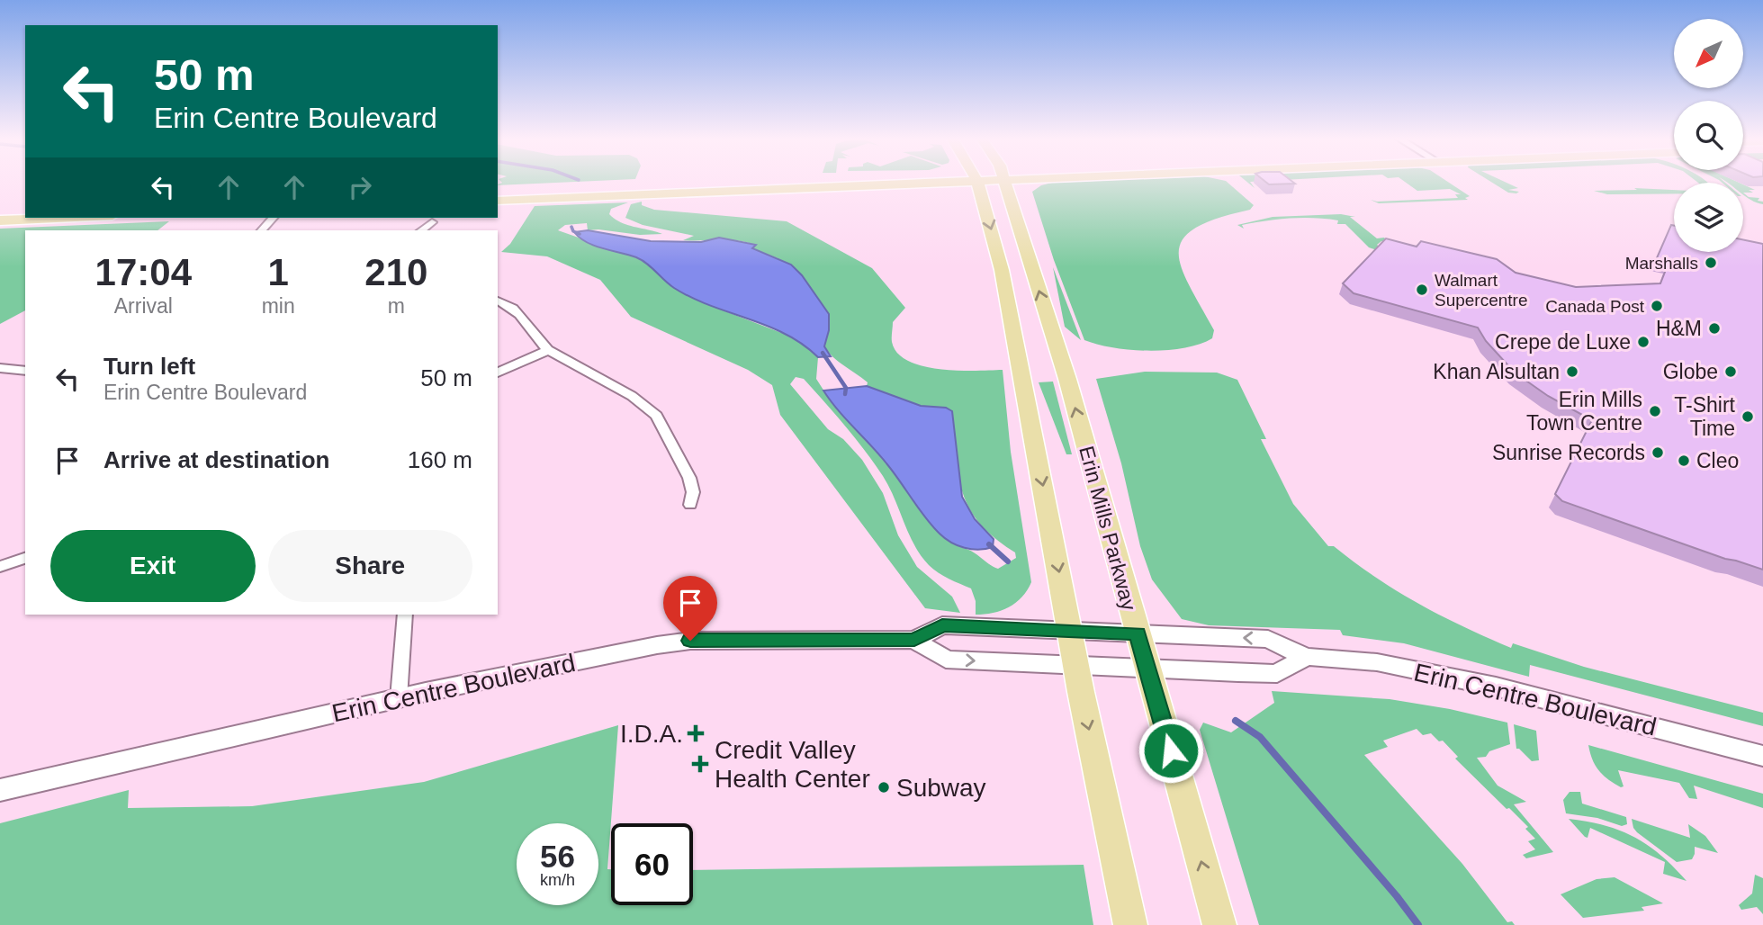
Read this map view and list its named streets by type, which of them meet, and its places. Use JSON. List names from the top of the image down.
{
  "streets": {
    "main road": ["Erin Mills Parkway"],
    "street": ["Erin Centre Boulevard"]
  },
  "crossings": [
    ["Erin Mills Parkway", "Erin Centre Boulevard"]
  ],
  "places": {
    "other": [
      "Marshalls",
      "Walmart Supercentre",
      "Canada Post",
      "H&M",
      "Crepe de Luxe",
      "Khan Alsultan",
      "Globe",
      "Erin Mills Town Centre",
      "T-Shirt Time",
      "Sunrise Records",
      "Cleo",
      "Subway"
    ],
    "health": ["I.D.A.", "Credit Valley Health Center"]
  },
  "north": "bottom left",
  "page": {
    "turn": ["50 m", "Erin Centre Boulevard"],
    "eta": [
      "17:04",
      "Arrival",
      "1",
      "min",
      "210",
      "m"
    ],
    "list": [
      {
        "name": "Turn left",
        "note": "Erin Centre Boulevard",
        "value": "50 m"
      },
      {
        "name": "Arrive at destination",
        "value": "160 m"
      }
    ],
    "buttons": ["Exit", "Share"],
    "speed": "56 km/h",
    "limit": "60"
  }
}
